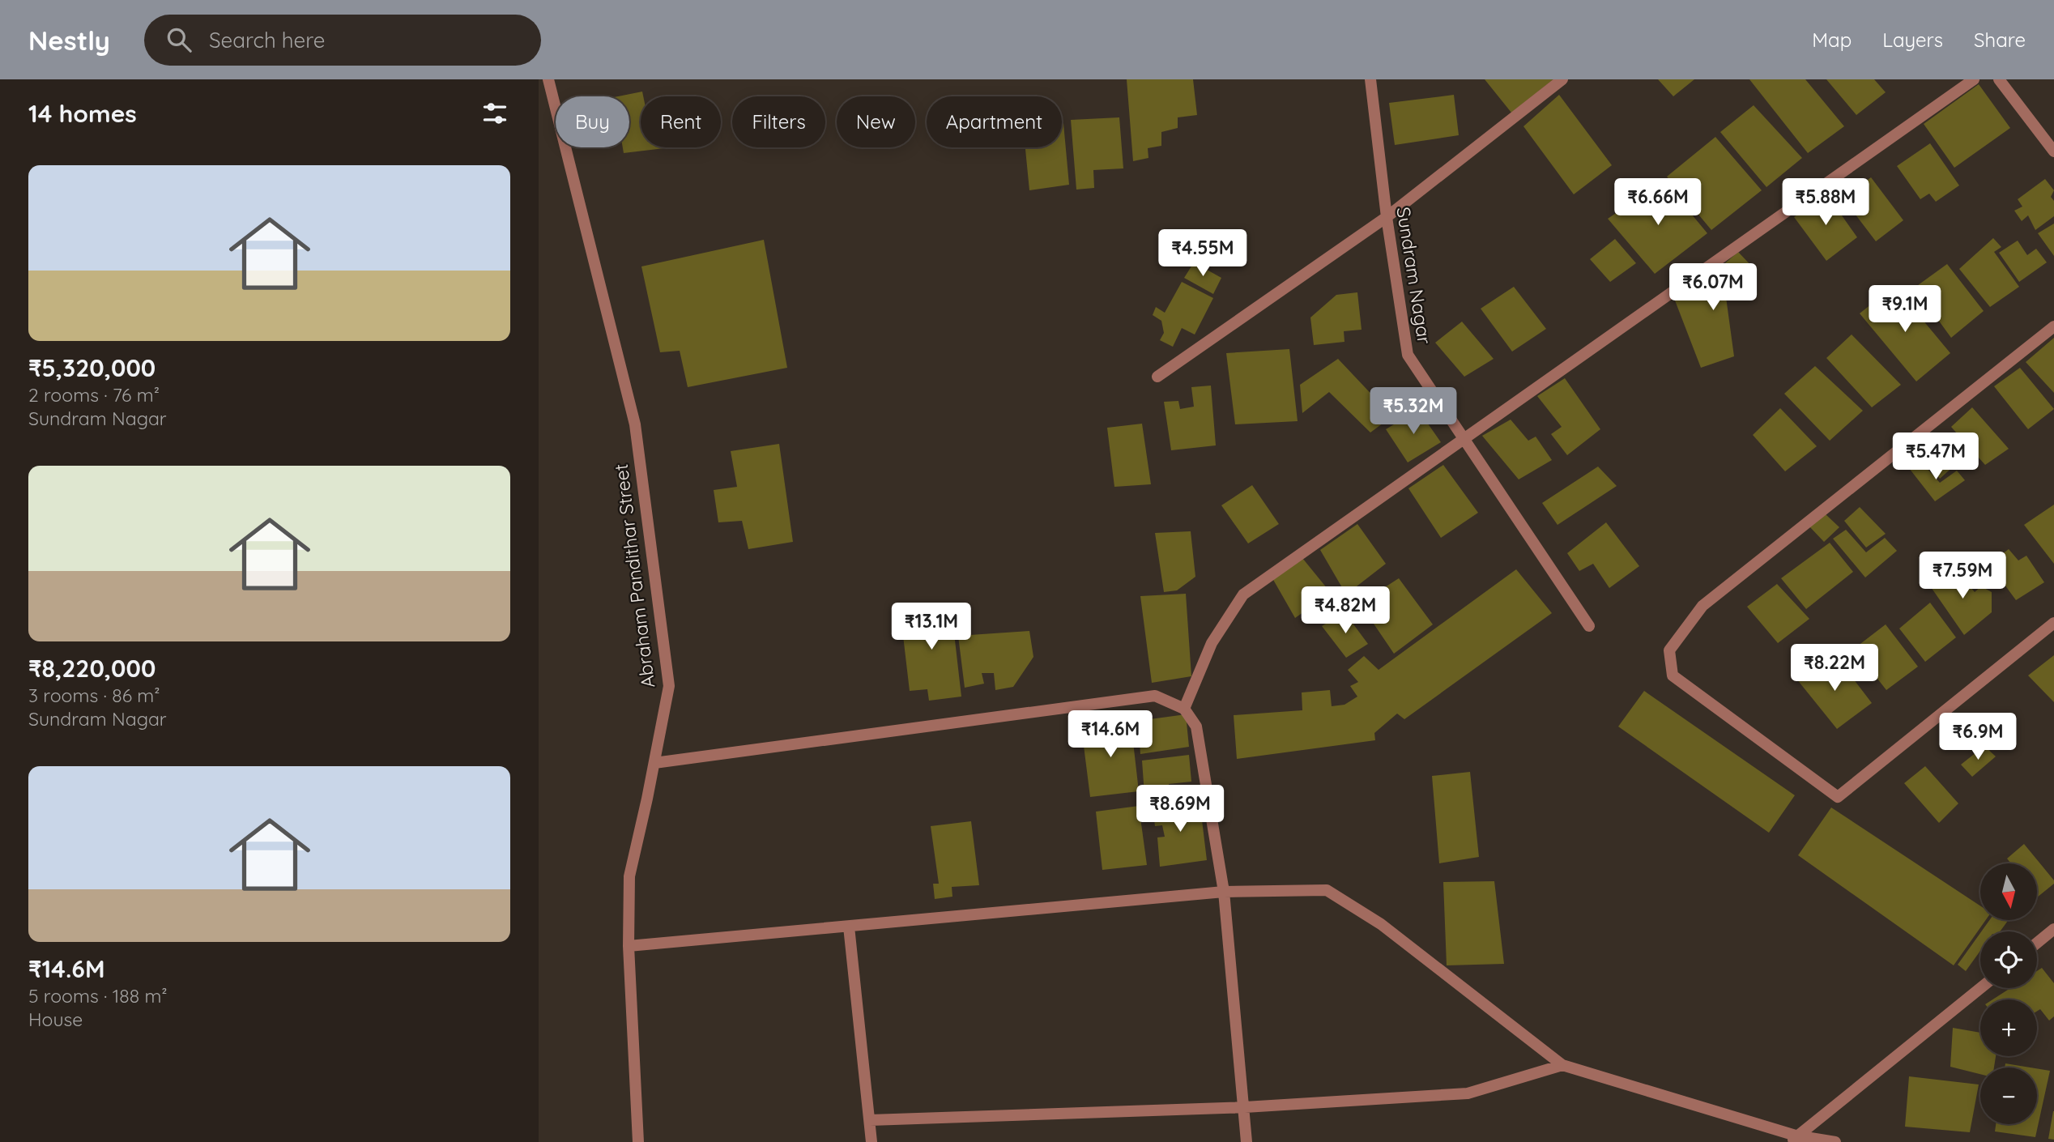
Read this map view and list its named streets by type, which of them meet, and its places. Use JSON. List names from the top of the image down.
{
  "streets": {
    "street": ["Sundram Nagar", "Abraham Pandithar Street"]
  },
  "north": "bottom",
  "page": {
    "header": "Nestly",
    "search": "Search here",
    "nav": ["Map", "Layers", "Share"],
    "heading": "14 homes",
    "chip": [
      "Buy",
      "Rent",
      "Filters",
      "New",
      "Apartment"
    ],
    "list": [
      {
        "name": "₹5,320,000",
        "note": "2 rooms · 76 m² · Sundram Nagar"
      },
      {
        "name": "₹8,220,000",
        "note": "3 rooms · 86 m² · Sundram Nagar"
      },
      {
        "name": "₹14.6M",
        "note": "5 rooms · 188 m² · House"
      }
    ],
    "price": [
      "₹6.66M",
      "₹5.88M",
      "₹4.55M",
      "₹6.07M",
      "₹9.1M",
      "₹5.32M",
      "₹5.47M",
      "₹7.59M",
      "₹4.82M",
      "₹13.1M",
      "₹8.22M",
      "₹14.6M",
      "₹6.9M",
      "₹8.69M"
    ],
    "map_buttons": ["+", "−"]
  }
}
